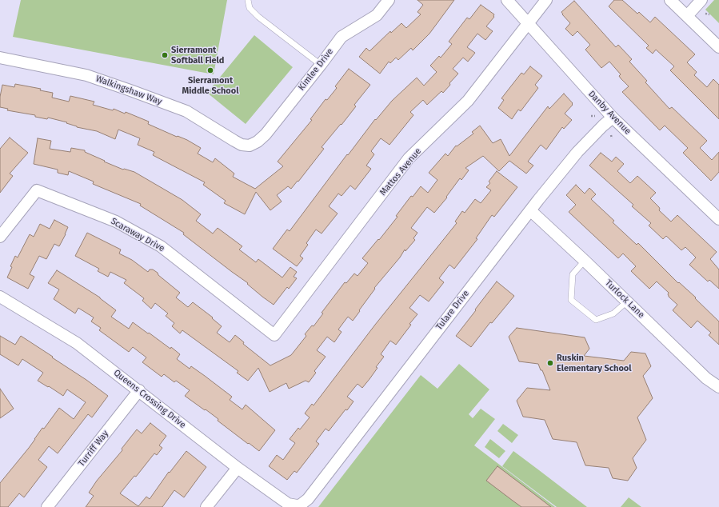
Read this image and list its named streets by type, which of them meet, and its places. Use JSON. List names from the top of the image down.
{
  "streets": {
    "street": [
      "Kimlee Drive",
      "Walkingshaw Way",
      "Danby Avenue",
      "Mattos Avenue",
      "Scaraway Drive",
      "Turlock Lane",
      "Tulare Drive",
      "Queens Crossing Drive",
      "Turriff Way"
    ]
  },
  "crossings": [
    ["Kimlee Drive", "Walkingshaw Way"],
    ["Danby Avenue", "Mattos Avenue"],
    ["Danby Avenue", "Tulare Drive"],
    ["Mattos Avenue", "Scaraway Drive"],
    ["Turlock Lane", "Tulare Drive"],
    ["Tulare Drive", "Queens Crossing Drive"],
    ["Queens Crossing Drive", "Turriff Way"]
  ],
  "places": ["Sierramont Softball Field", "Sierramont Middle School", "Ruskin Elementary School"]
}
